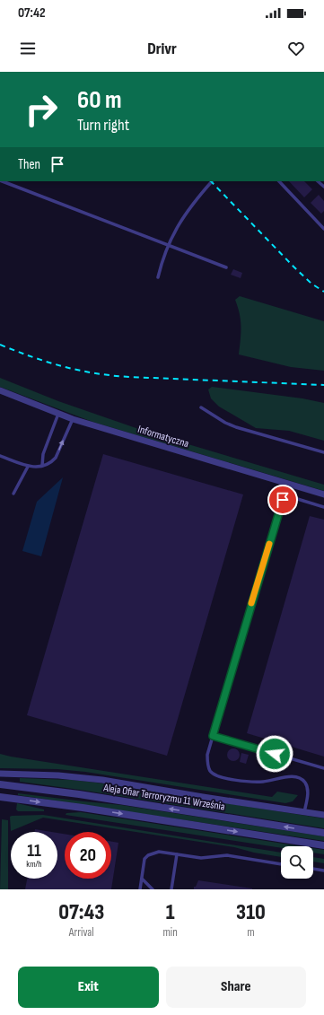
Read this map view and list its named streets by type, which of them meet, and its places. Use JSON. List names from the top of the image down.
{
  "streets": {
    "street": ["Informatyczna", "Aleja Ofiar Terroryzmu 11 Września"]
  },
  "page": {
    "status": "07:42",
    "header": "Drivr",
    "turn": ["60 m", "Turn right"],
    "then": "Then",
    "speed": "11 km/h",
    "limit": "20",
    "eta": [
      "07:43",
      "Arrival",
      "1",
      "min",
      "310",
      "m"
    ],
    "buttons": ["Exit", "Share"]
  }
}
